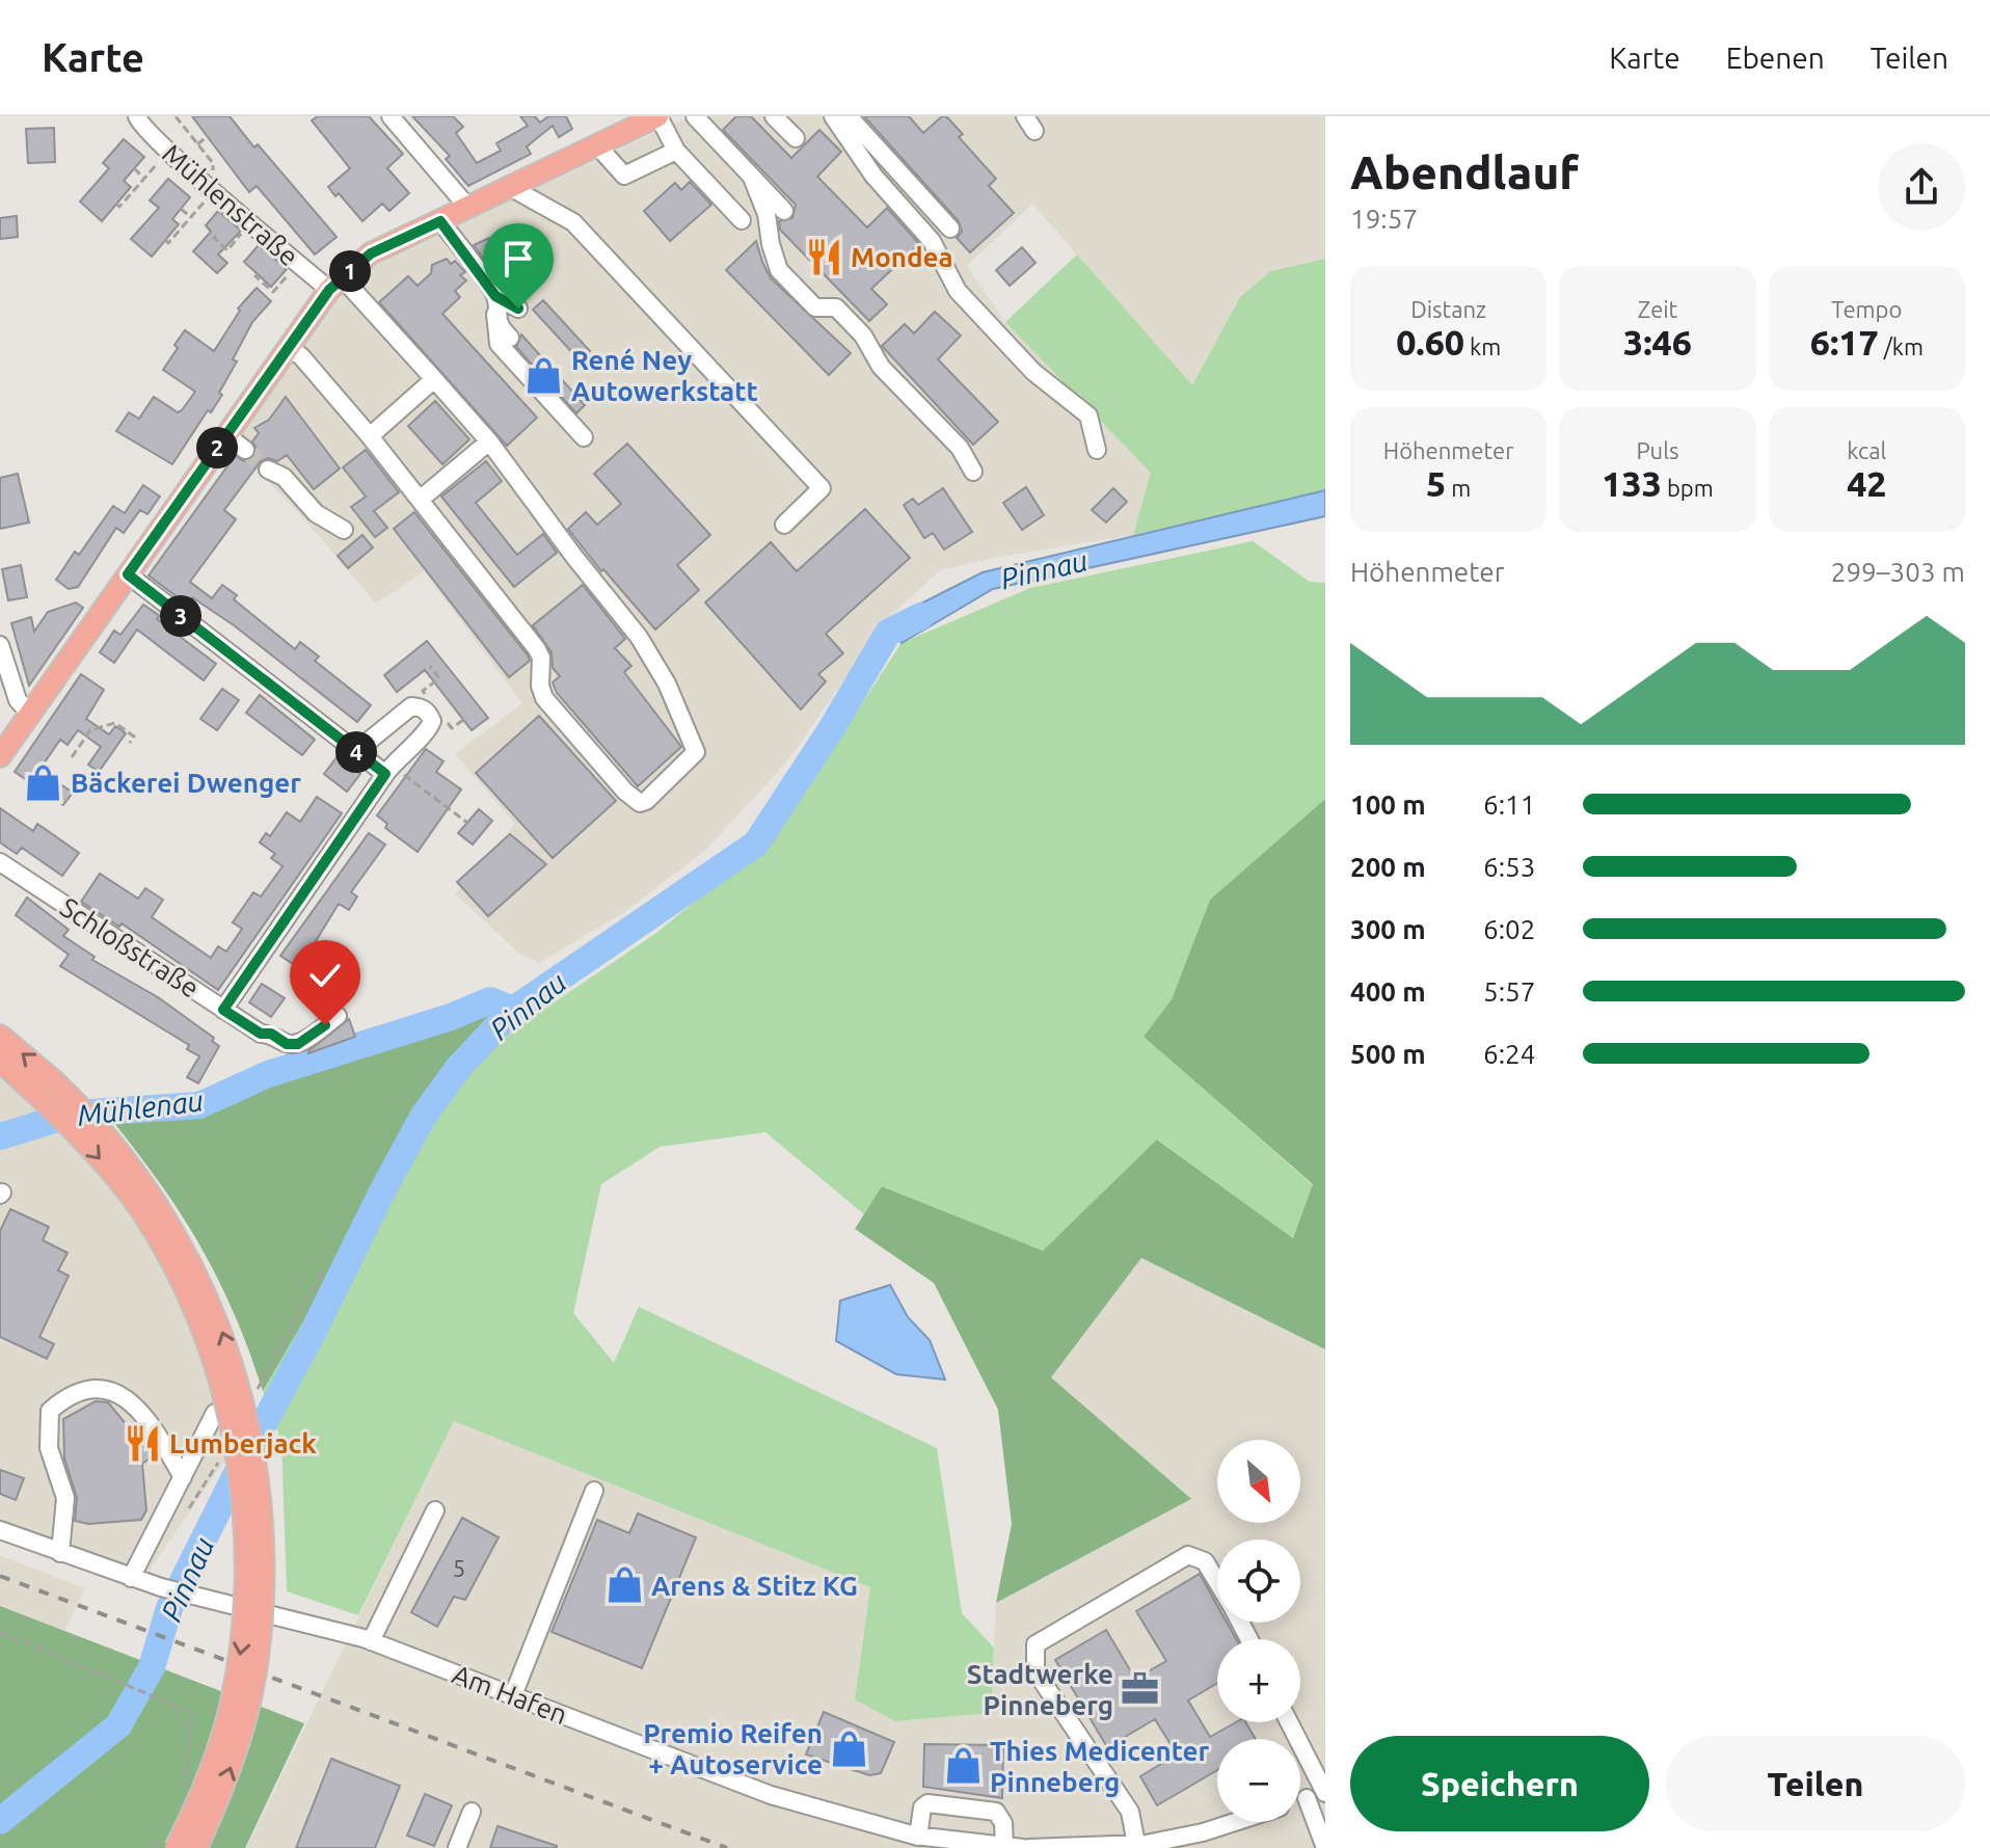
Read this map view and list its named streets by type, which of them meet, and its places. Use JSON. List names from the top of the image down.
{
  "streets": {
    "street": ["Mühlenstraße", "Schloßstraße", "Am Hafen"]
  },
  "water": ["Pinnau", "Mühlenau"],
  "places": {
    "restaurant": ["Mondea", "Lumberjack"],
    "shop": [
      "René Ney Autowerkstatt",
      "Bäckerei Dwenger",
      "Arens & Stitz KG",
      "Premio Reifen + Autoservice",
      "Thies Medicenter Pinneberg"
    ],
    "office": ["Stadtwerke Pinneberg"]
  },
  "house_numbers": ["5"],
  "north": "bottom right",
  "page": {
    "header": "Karte",
    "nav": ["Karte", "Ebenen", "Teilen"],
    "heading": ["Abendlauf", "19:57"],
    "pins": [
      "1",
      "2",
      "3",
      "4"
    ],
    "stats": [
      ["Distanz", "0.60 km"],
      ["Zeit", "3:46"],
      ["Tempo", "6:17 /km"],
      ["Höhenmeter", "5 m"],
      ["Puls", "133 bpm"],
      ["kcal", "42"]
    ],
    "chart": ["Höhenmeter", "299–303 m"],
    "list": [
      {
        "name": "100 m",
        "note": "6:11"
      },
      {
        "name": "200 m",
        "note": "6:53"
      },
      {
        "name": "300 m",
        "note": "6:02"
      },
      {
        "name": "400 m",
        "note": "5:57"
      },
      {
        "name": "500 m",
        "note": "6:24"
      }
    ],
    "map_buttons": ["+", "−"],
    "buttons": ["Speichern", "Teilen"]
  }
}
